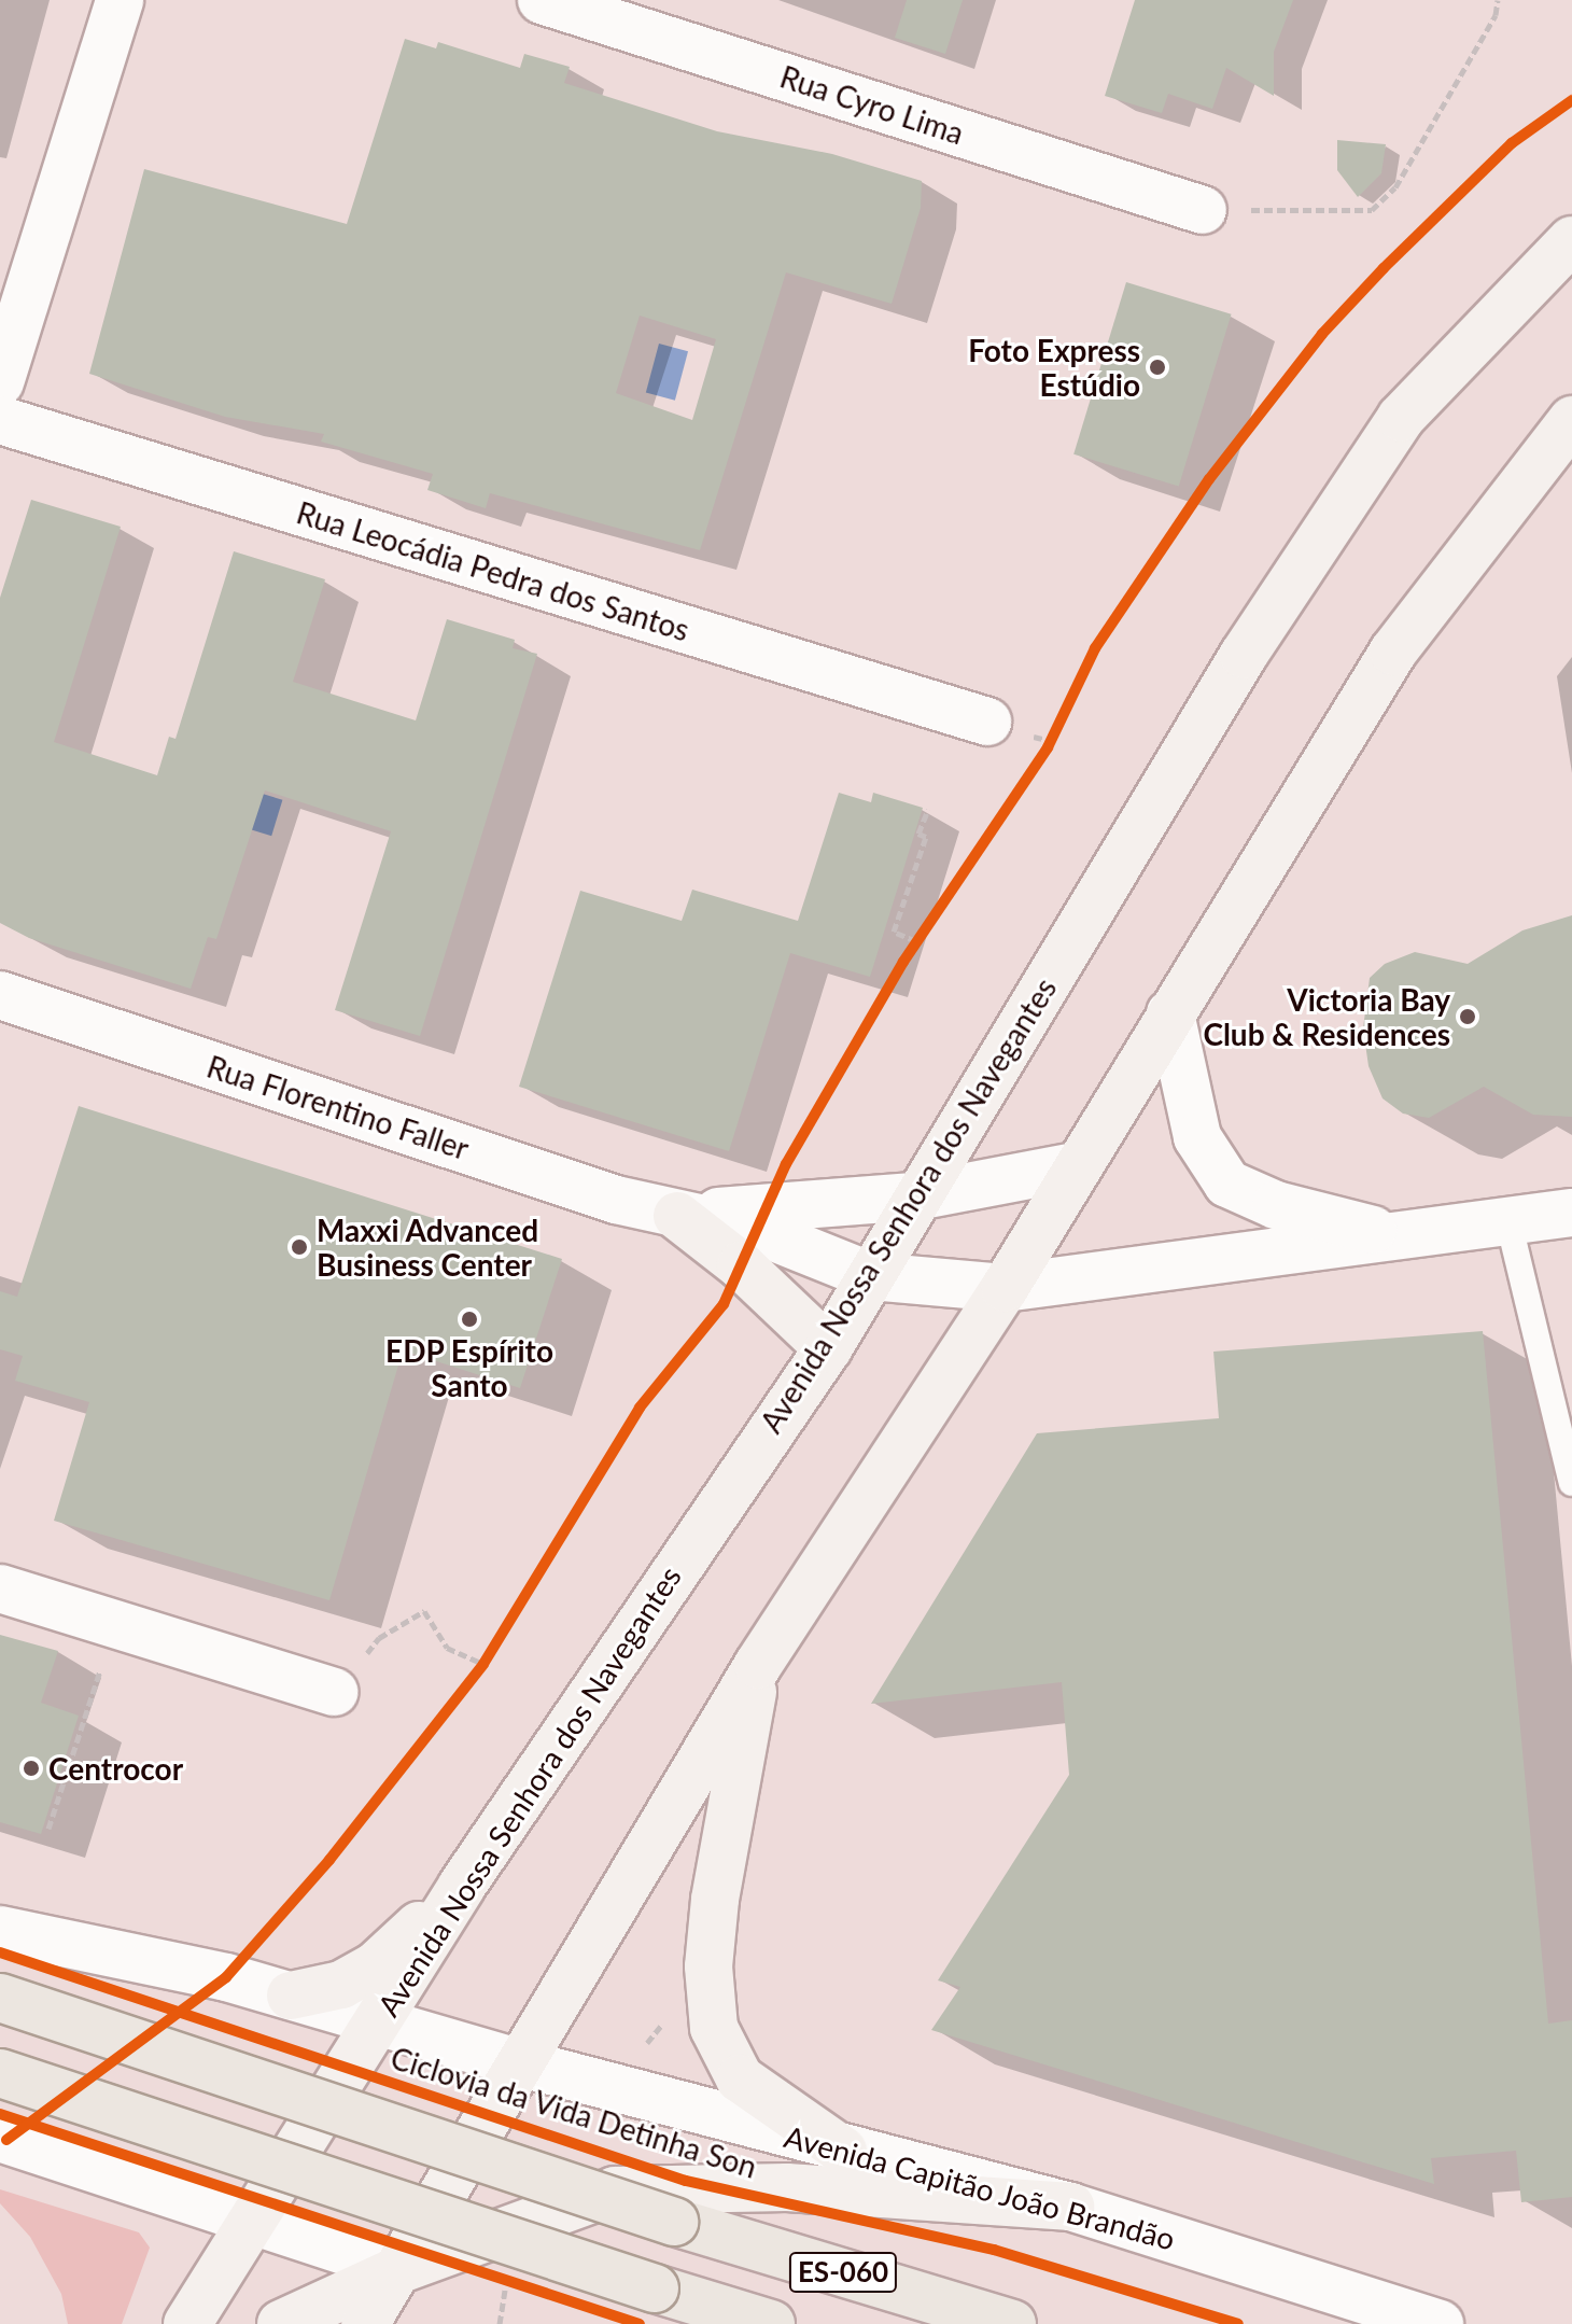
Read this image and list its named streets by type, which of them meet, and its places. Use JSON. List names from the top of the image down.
{
  "streets": {
    "main road": ["Avenida Nossa Senhora dos Navegantes", "ES-060"],
    "street": [
      "Rua Cyro Lima",
      "Rua Leocádia Pedra dos Santos",
      "Rua Florentino Faller",
      "Avenida Capitão João Brandão"
    ],
    "cycle path": ["Ciclovia da Vida Detinha Son"]
  },
  "crossings": [
    ["Rua Florentino Faller", "Avenida Nossa Senhora dos Navegantes"],
    ["Avenida Nossa Senhora dos Navegantes", "Avenida Capitão João Brandão"]
  ],
  "places": [
    "Foto Express Estúdio",
    "Victoria Bay Club & Residences",
    "Maxxi Advanced Business Center",
    "EDP Espírito Santo",
    "Centrocor"
  ]
}
